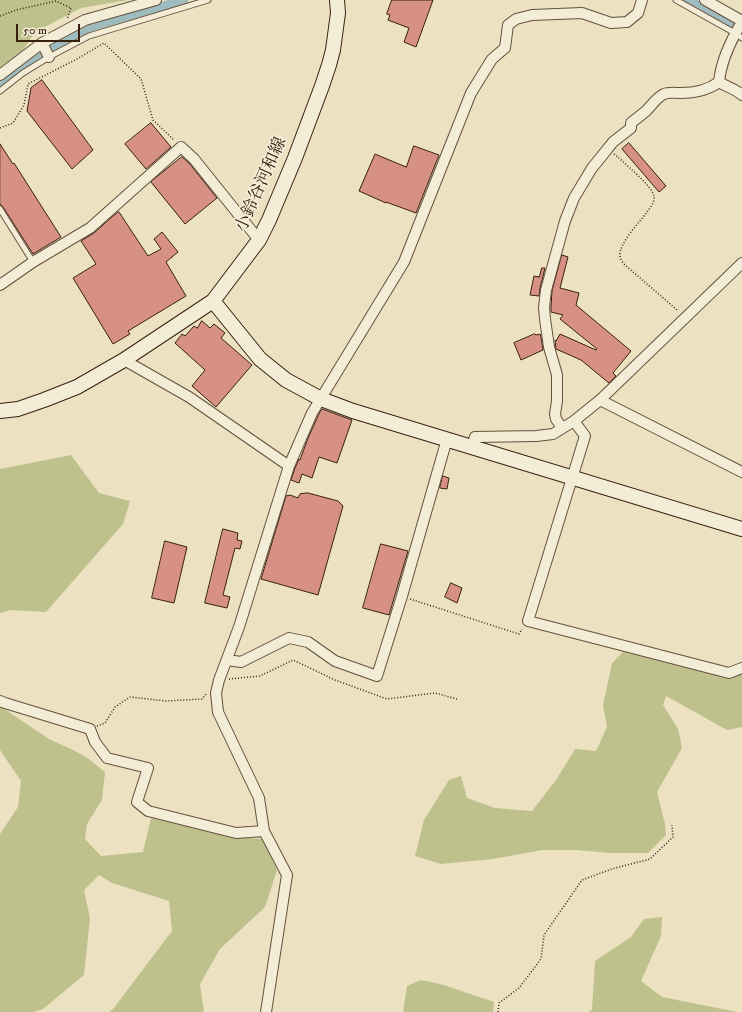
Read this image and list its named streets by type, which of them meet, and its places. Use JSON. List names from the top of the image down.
{
  "streets": {
    "street": ["小鈴谷河和線"]
  },
  "scale_bar": "50 m"
}
